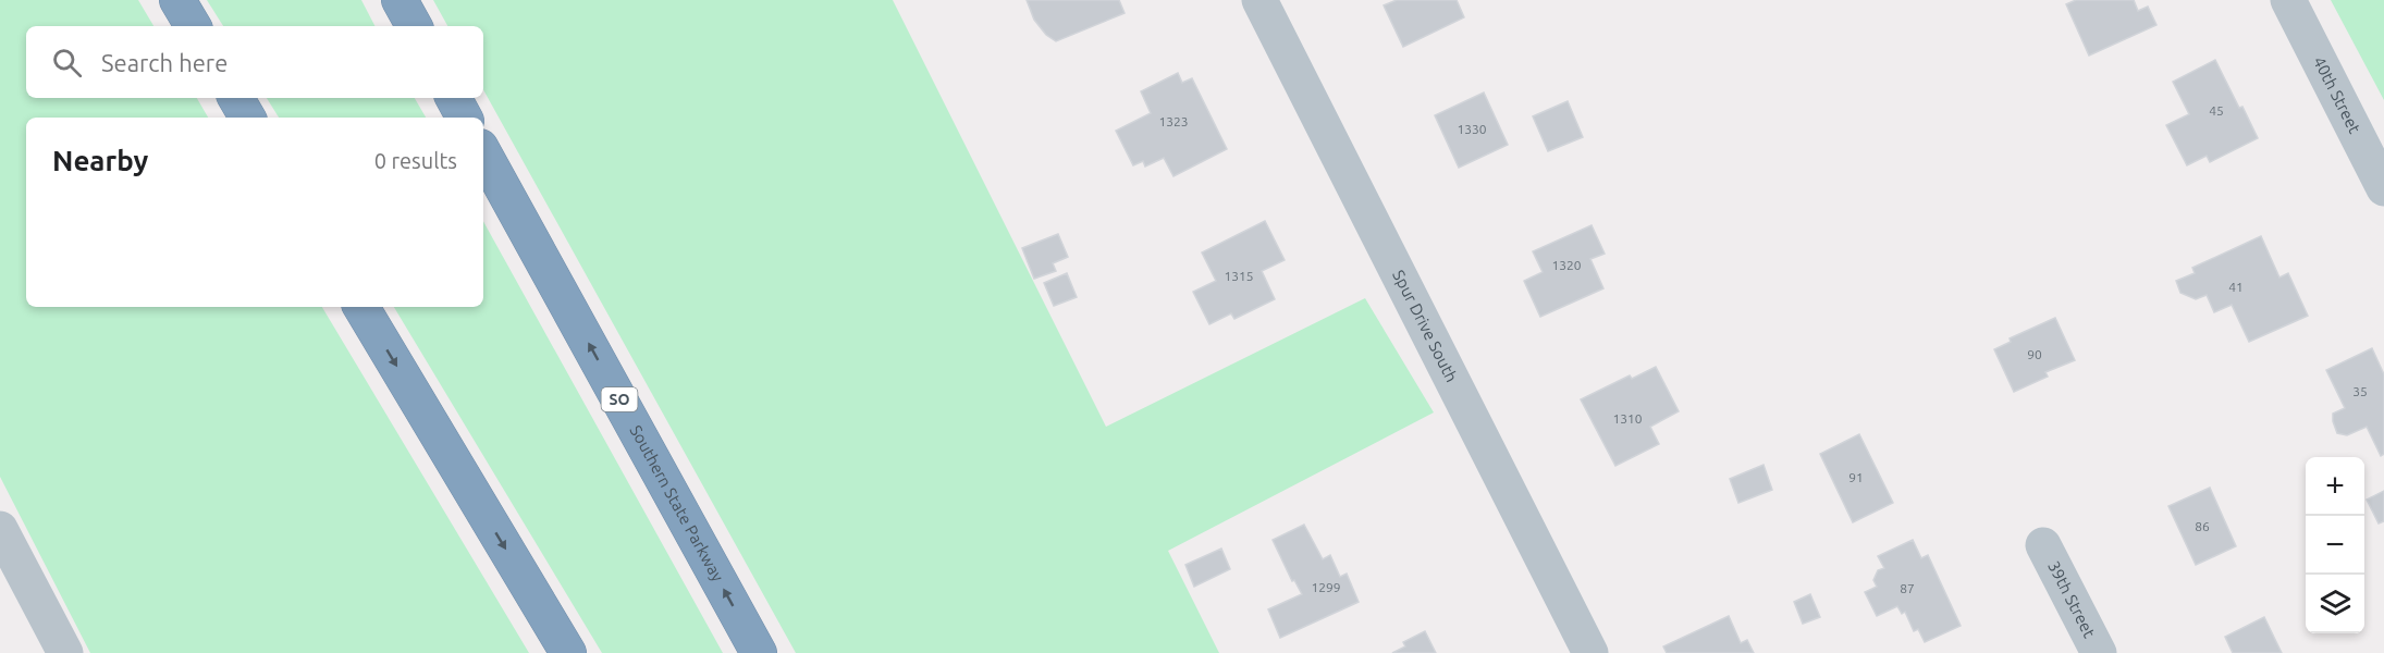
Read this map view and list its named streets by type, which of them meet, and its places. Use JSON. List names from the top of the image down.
{
  "streets": {
    "highway": ["SO", "Southern State Parkway"],
    "street": ["40th Street", "Spur Drive South", "39th Street"]
  },
  "house_numbers": [
    "45",
    "1323",
    "1330",
    "1320",
    "1315",
    "41",
    "90",
    "35",
    "1310",
    "91",
    "86",
    "1299",
    "87"
  ],
  "page": {
    "search": "Search here",
    "heading": ["Nearby", "0 results"],
    "map_buttons": ["+", "−"]
  }
}
